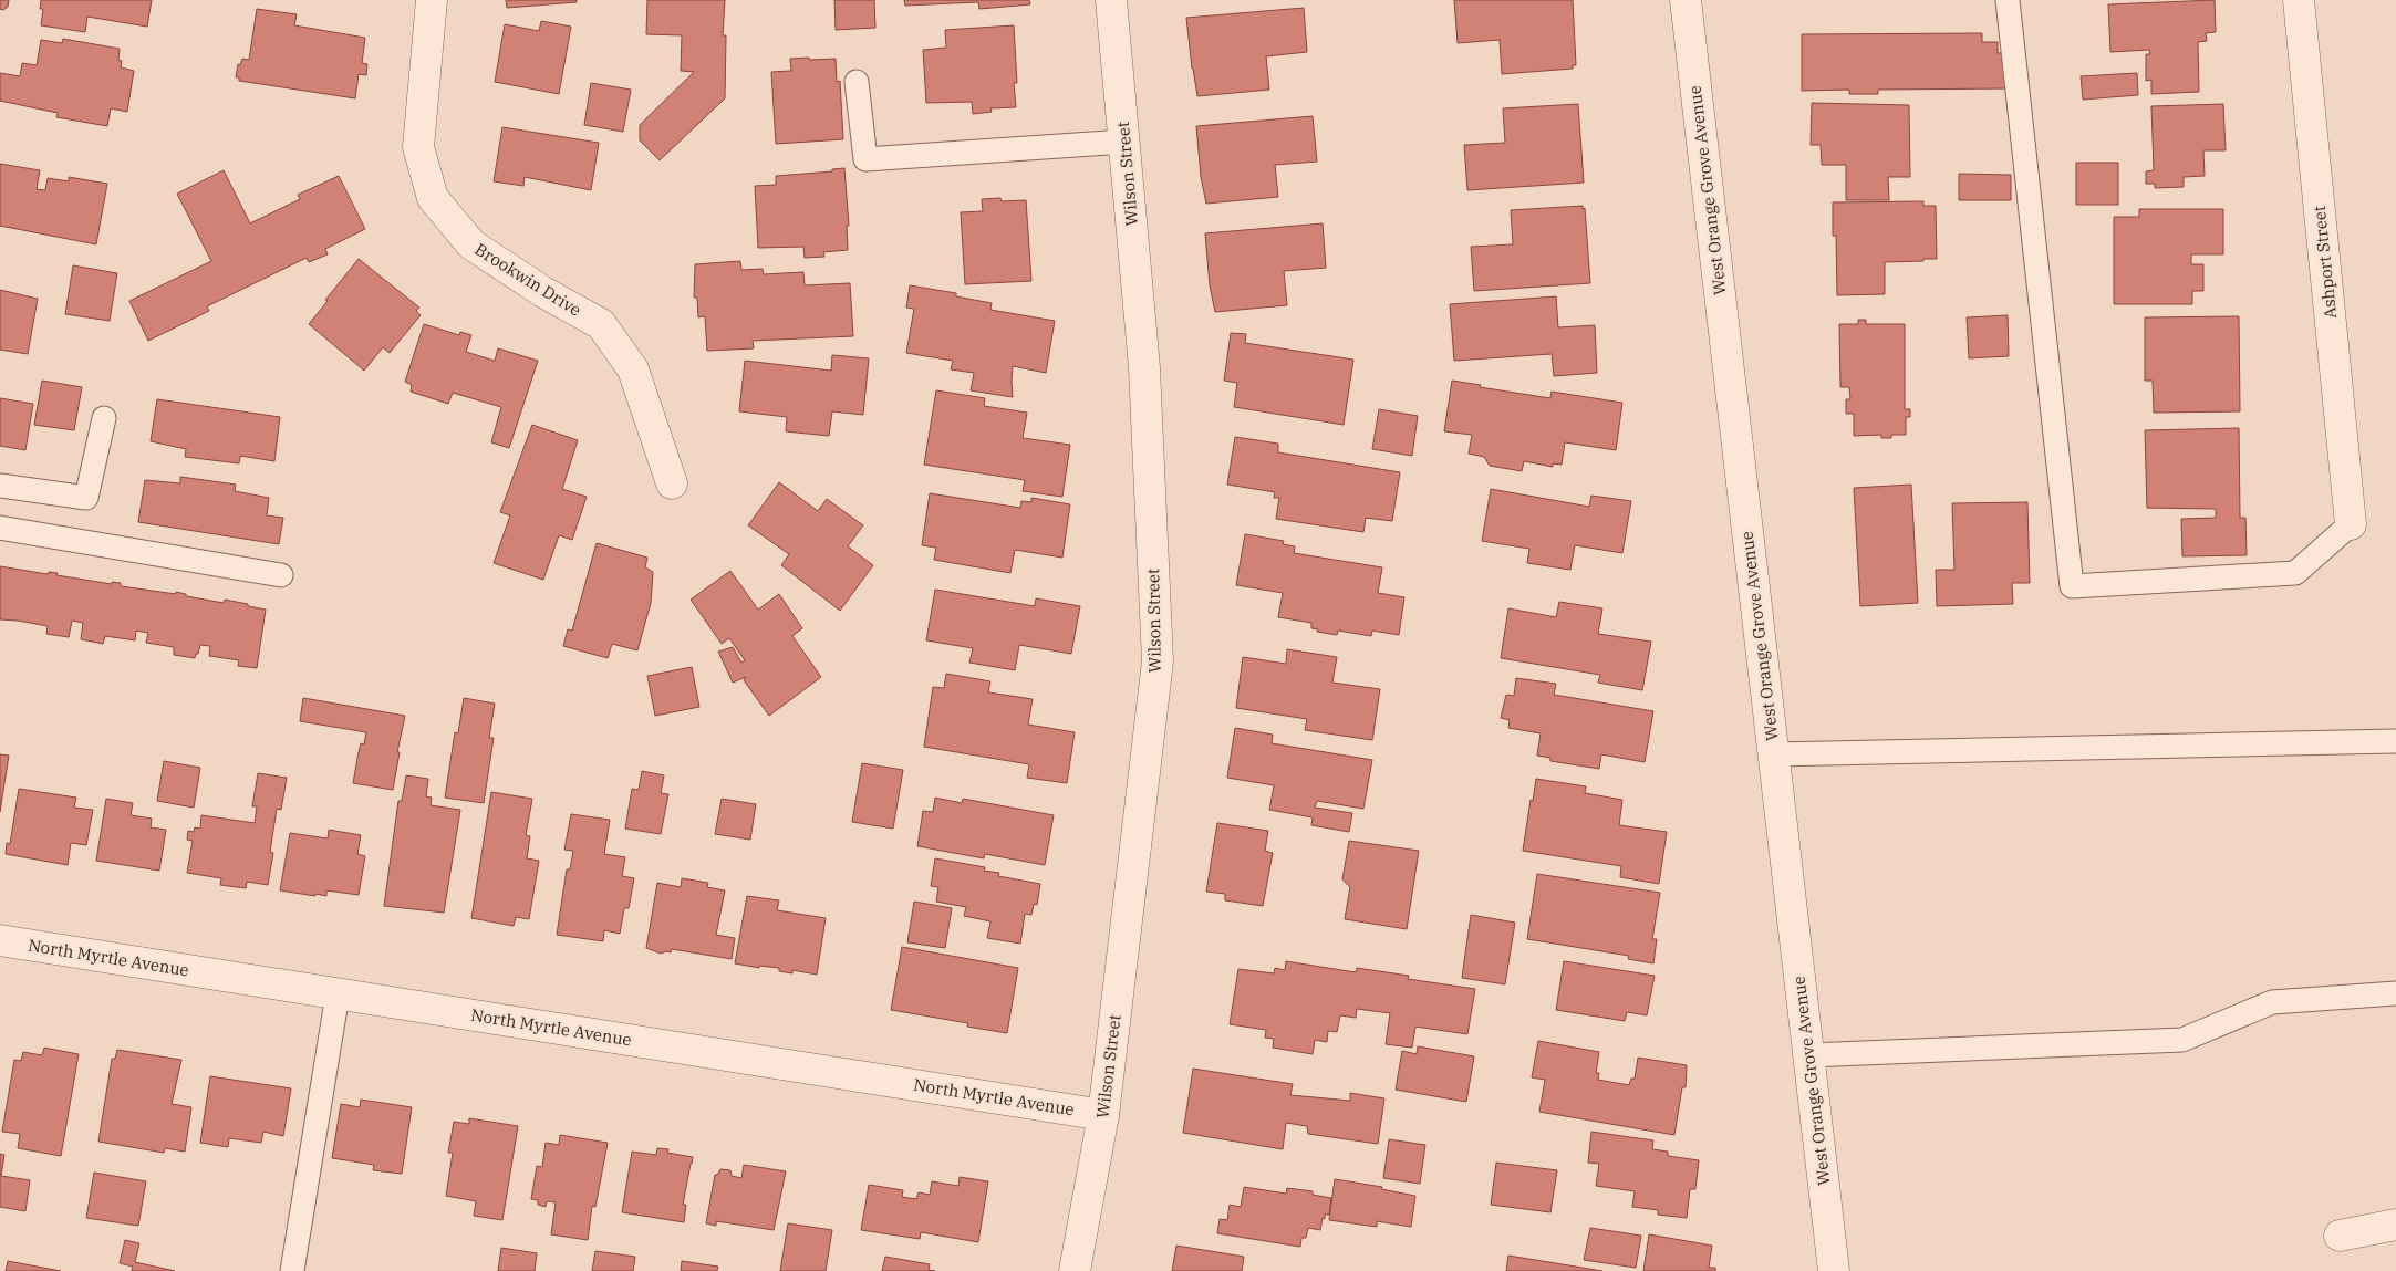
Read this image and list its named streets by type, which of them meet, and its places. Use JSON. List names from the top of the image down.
{
  "streets": {
    "street": [
      "Wilson Street",
      "West Orange Grove Avenue",
      "Ashport Street",
      "Brookwin Drive",
      "North Myrtle Avenue"
    ]
  },
  "crossings": [
    ["Wilson Street", "North Myrtle Avenue"]
  ]
}
